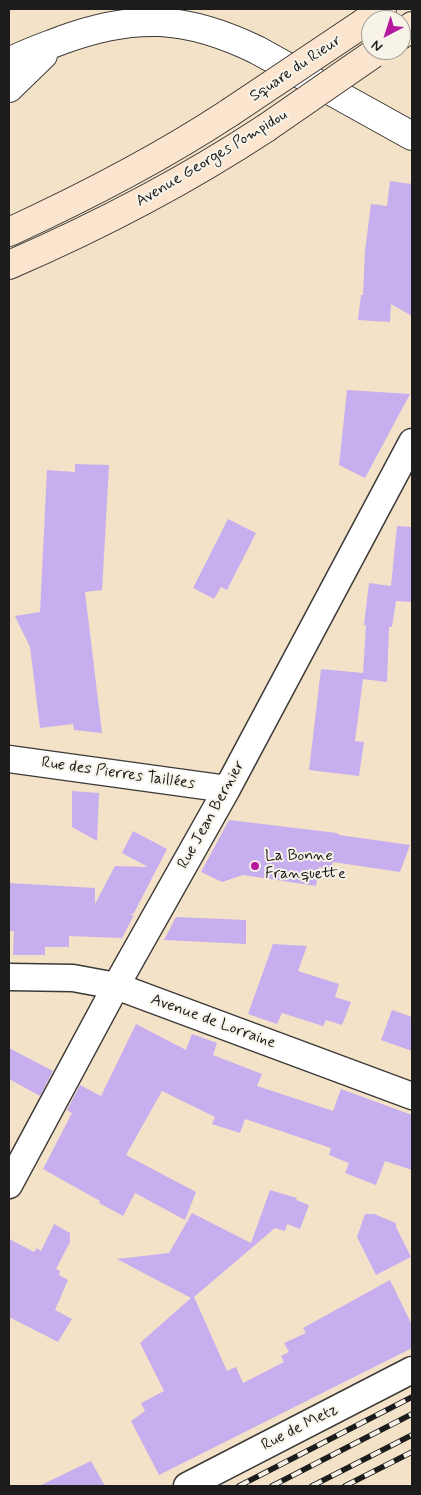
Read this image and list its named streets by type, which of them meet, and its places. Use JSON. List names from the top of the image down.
{
  "streets": {
    "main road": ["Square du Rieur", "Avenue Georges Pompidou"],
    "street": [
      "Rue des Pierres Taillées",
      "Rue Jean Bernier",
      "Avenue de Lorraine",
      "Rue de Metz"
    ]
  },
  "crossings": [
    ["Square du Rieur", "Avenue Georges Pompidou"],
    ["Rue des Pierres Taillées", "Rue Jean Bernier"],
    ["Rue Jean Bernier", "Avenue de Lorraine"]
  ],
  "places": ["La Bonne Franquette"],
  "north": "bottom left"
}
